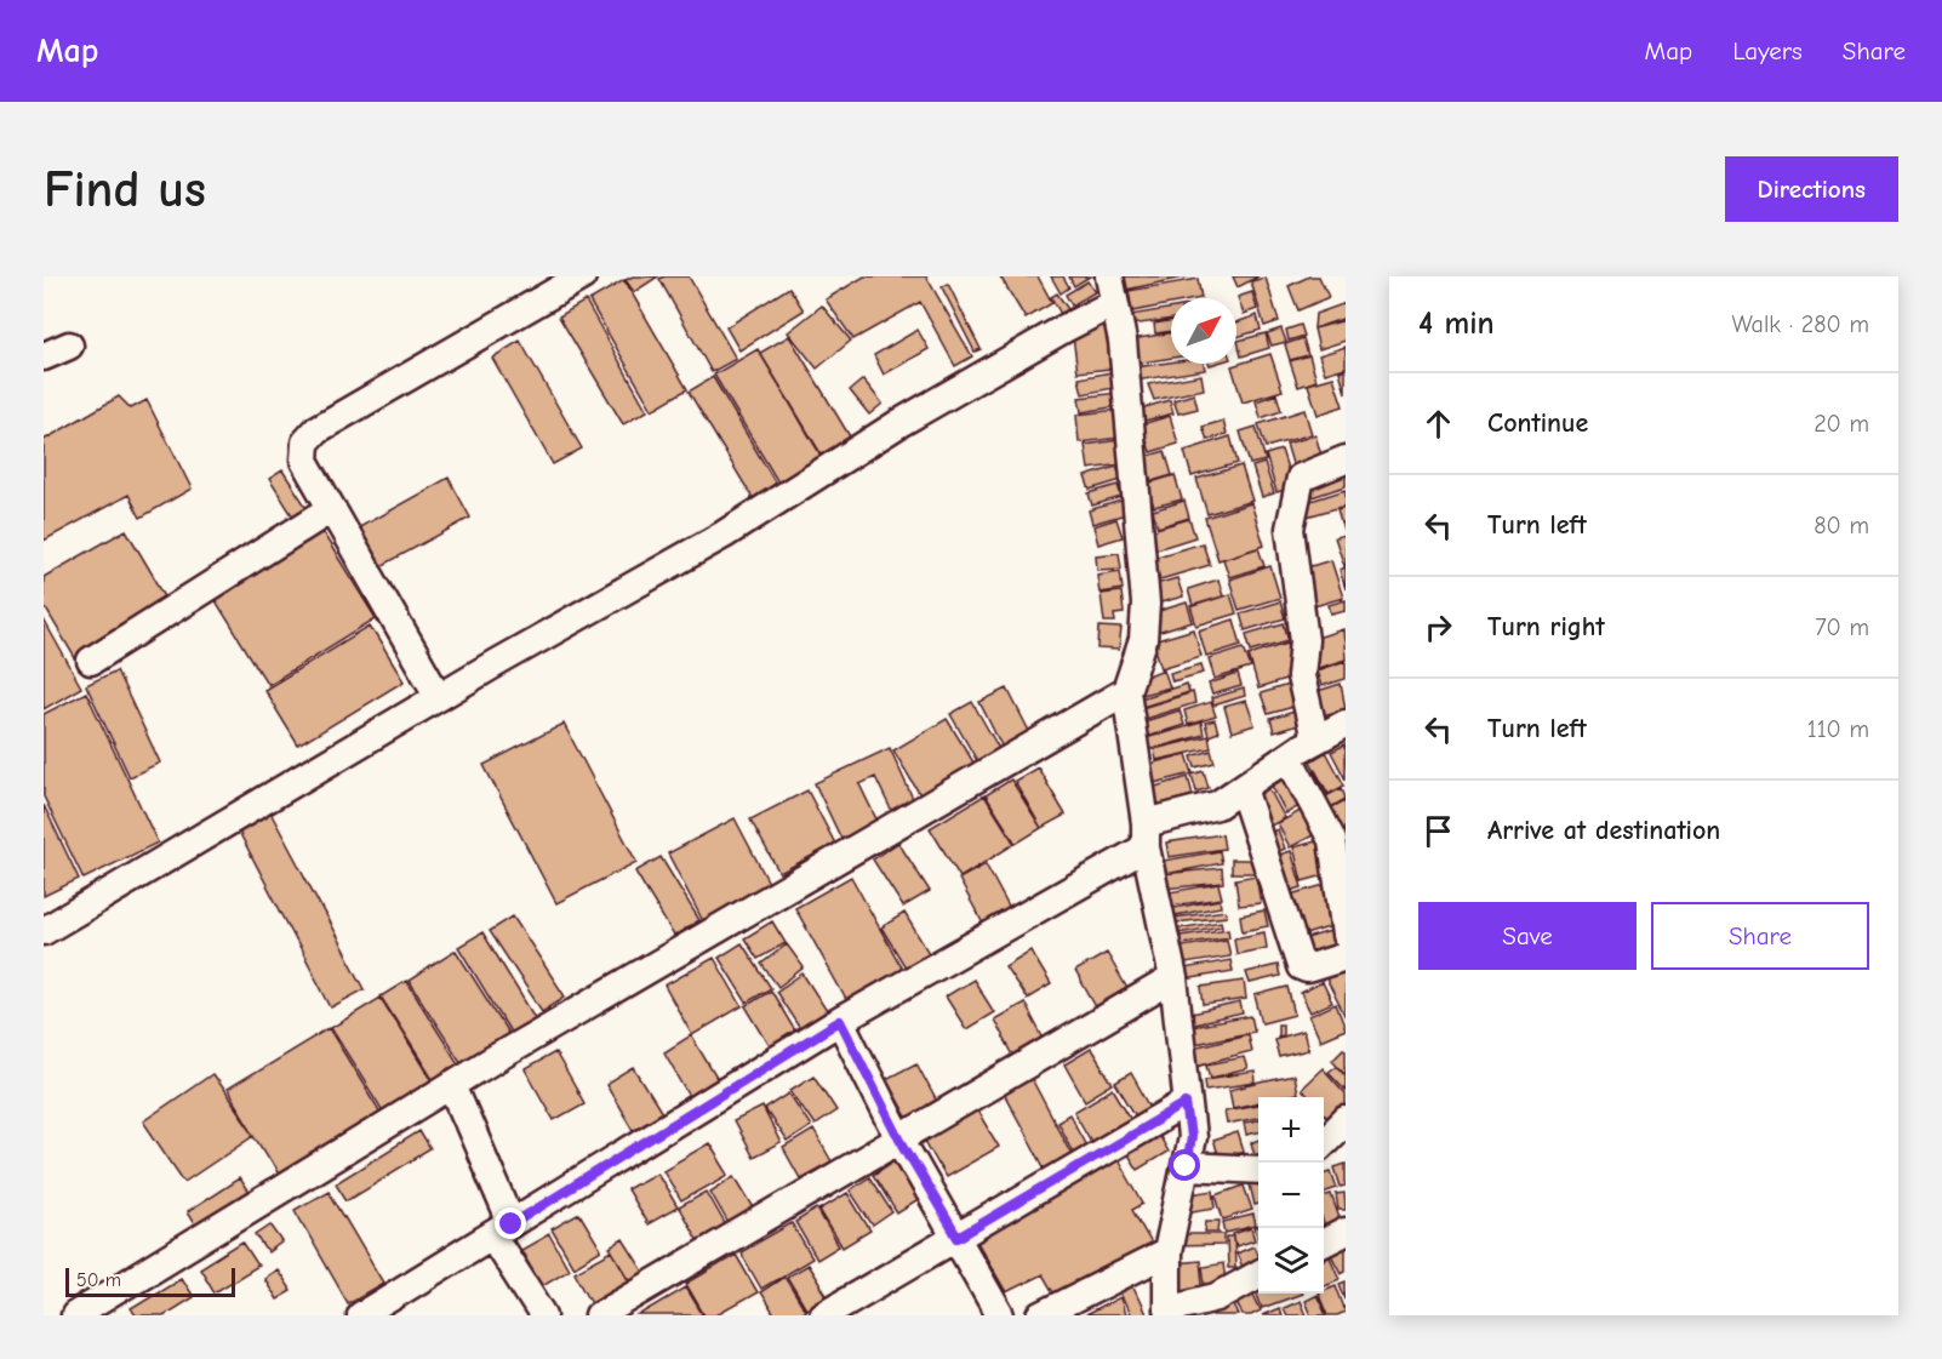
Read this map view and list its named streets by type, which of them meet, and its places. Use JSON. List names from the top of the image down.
{
  "scale_bar": "50 m",
  "north": "top right",
  "page": {
    "header": "Map",
    "nav": ["Map", "Layers", "Share"],
    "buttons": [
      "Directions",
      ["Save", "Share"]
    ],
    "title": "Find us",
    "heading": ["4 min", "Walk · 280 m"],
    "list": [
      ["Continue", "20 m"],
      ["Turn left", "80 m"],
      ["Turn right", "70 m"],
      ["Turn left", "110 m"],
      "Arrive at destination"
    ],
    "map_buttons": ["+", "−"],
    "scale": "50 m"
  }
}
